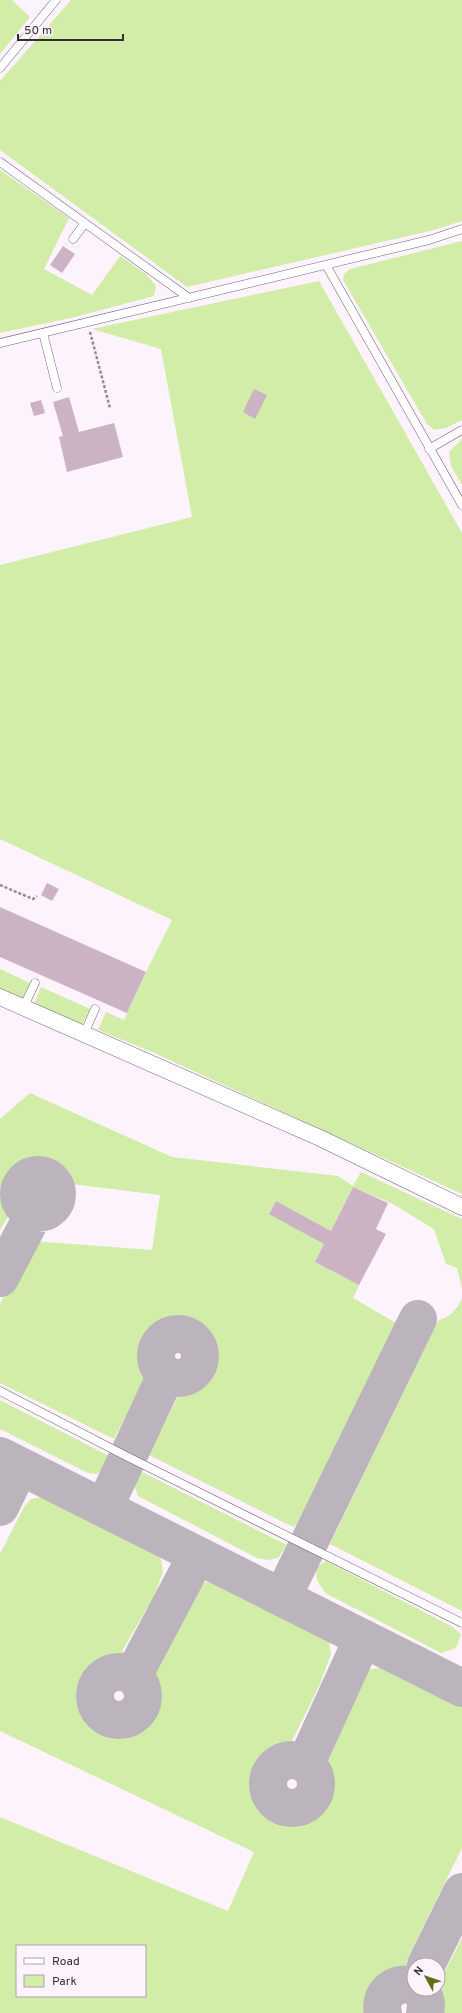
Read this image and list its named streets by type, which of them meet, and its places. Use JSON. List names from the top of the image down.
{
  "legend": ["Road", "Park"],
  "scale_bar": "50 m",
  "north": "top left"
}
